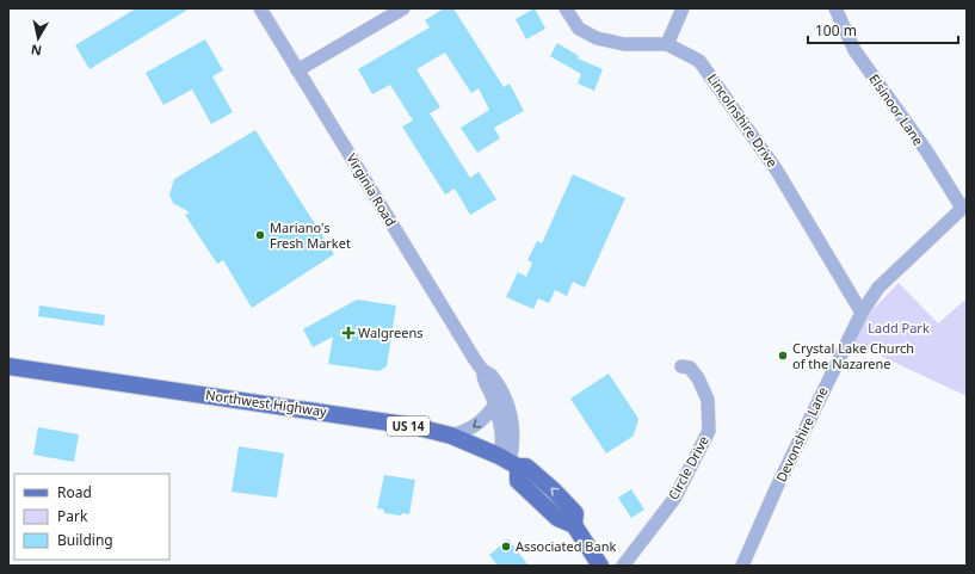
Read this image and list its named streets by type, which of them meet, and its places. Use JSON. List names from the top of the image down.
{
  "streets": {
    "main road": ["Northwest Highway", "US 14"],
    "street": [
      "Elsinoor Lane",
      "Lincolnshire Drive",
      "Virginia Road",
      "Devonshire Lane",
      "Circle Drive"
    ]
  },
  "crossings": [
    ["Elsinoor Lane", "Devonshire Lane"],
    ["Lincolnshire Drive", "Devonshire Lane"],
    ["Virginia Road", "Northwest Highway"]
  ],
  "parks": ["Ladd Park"],
  "places": {
    "other": ["Mariano's Fresh Market", "Crystal Lake Church of the Nazarene", "Associated Bank"],
    "health": ["Walgreens"]
  },
  "legend": ["Road", "Park", "Building"],
  "scale_bar": "100 m",
  "north": "bottom"
}
